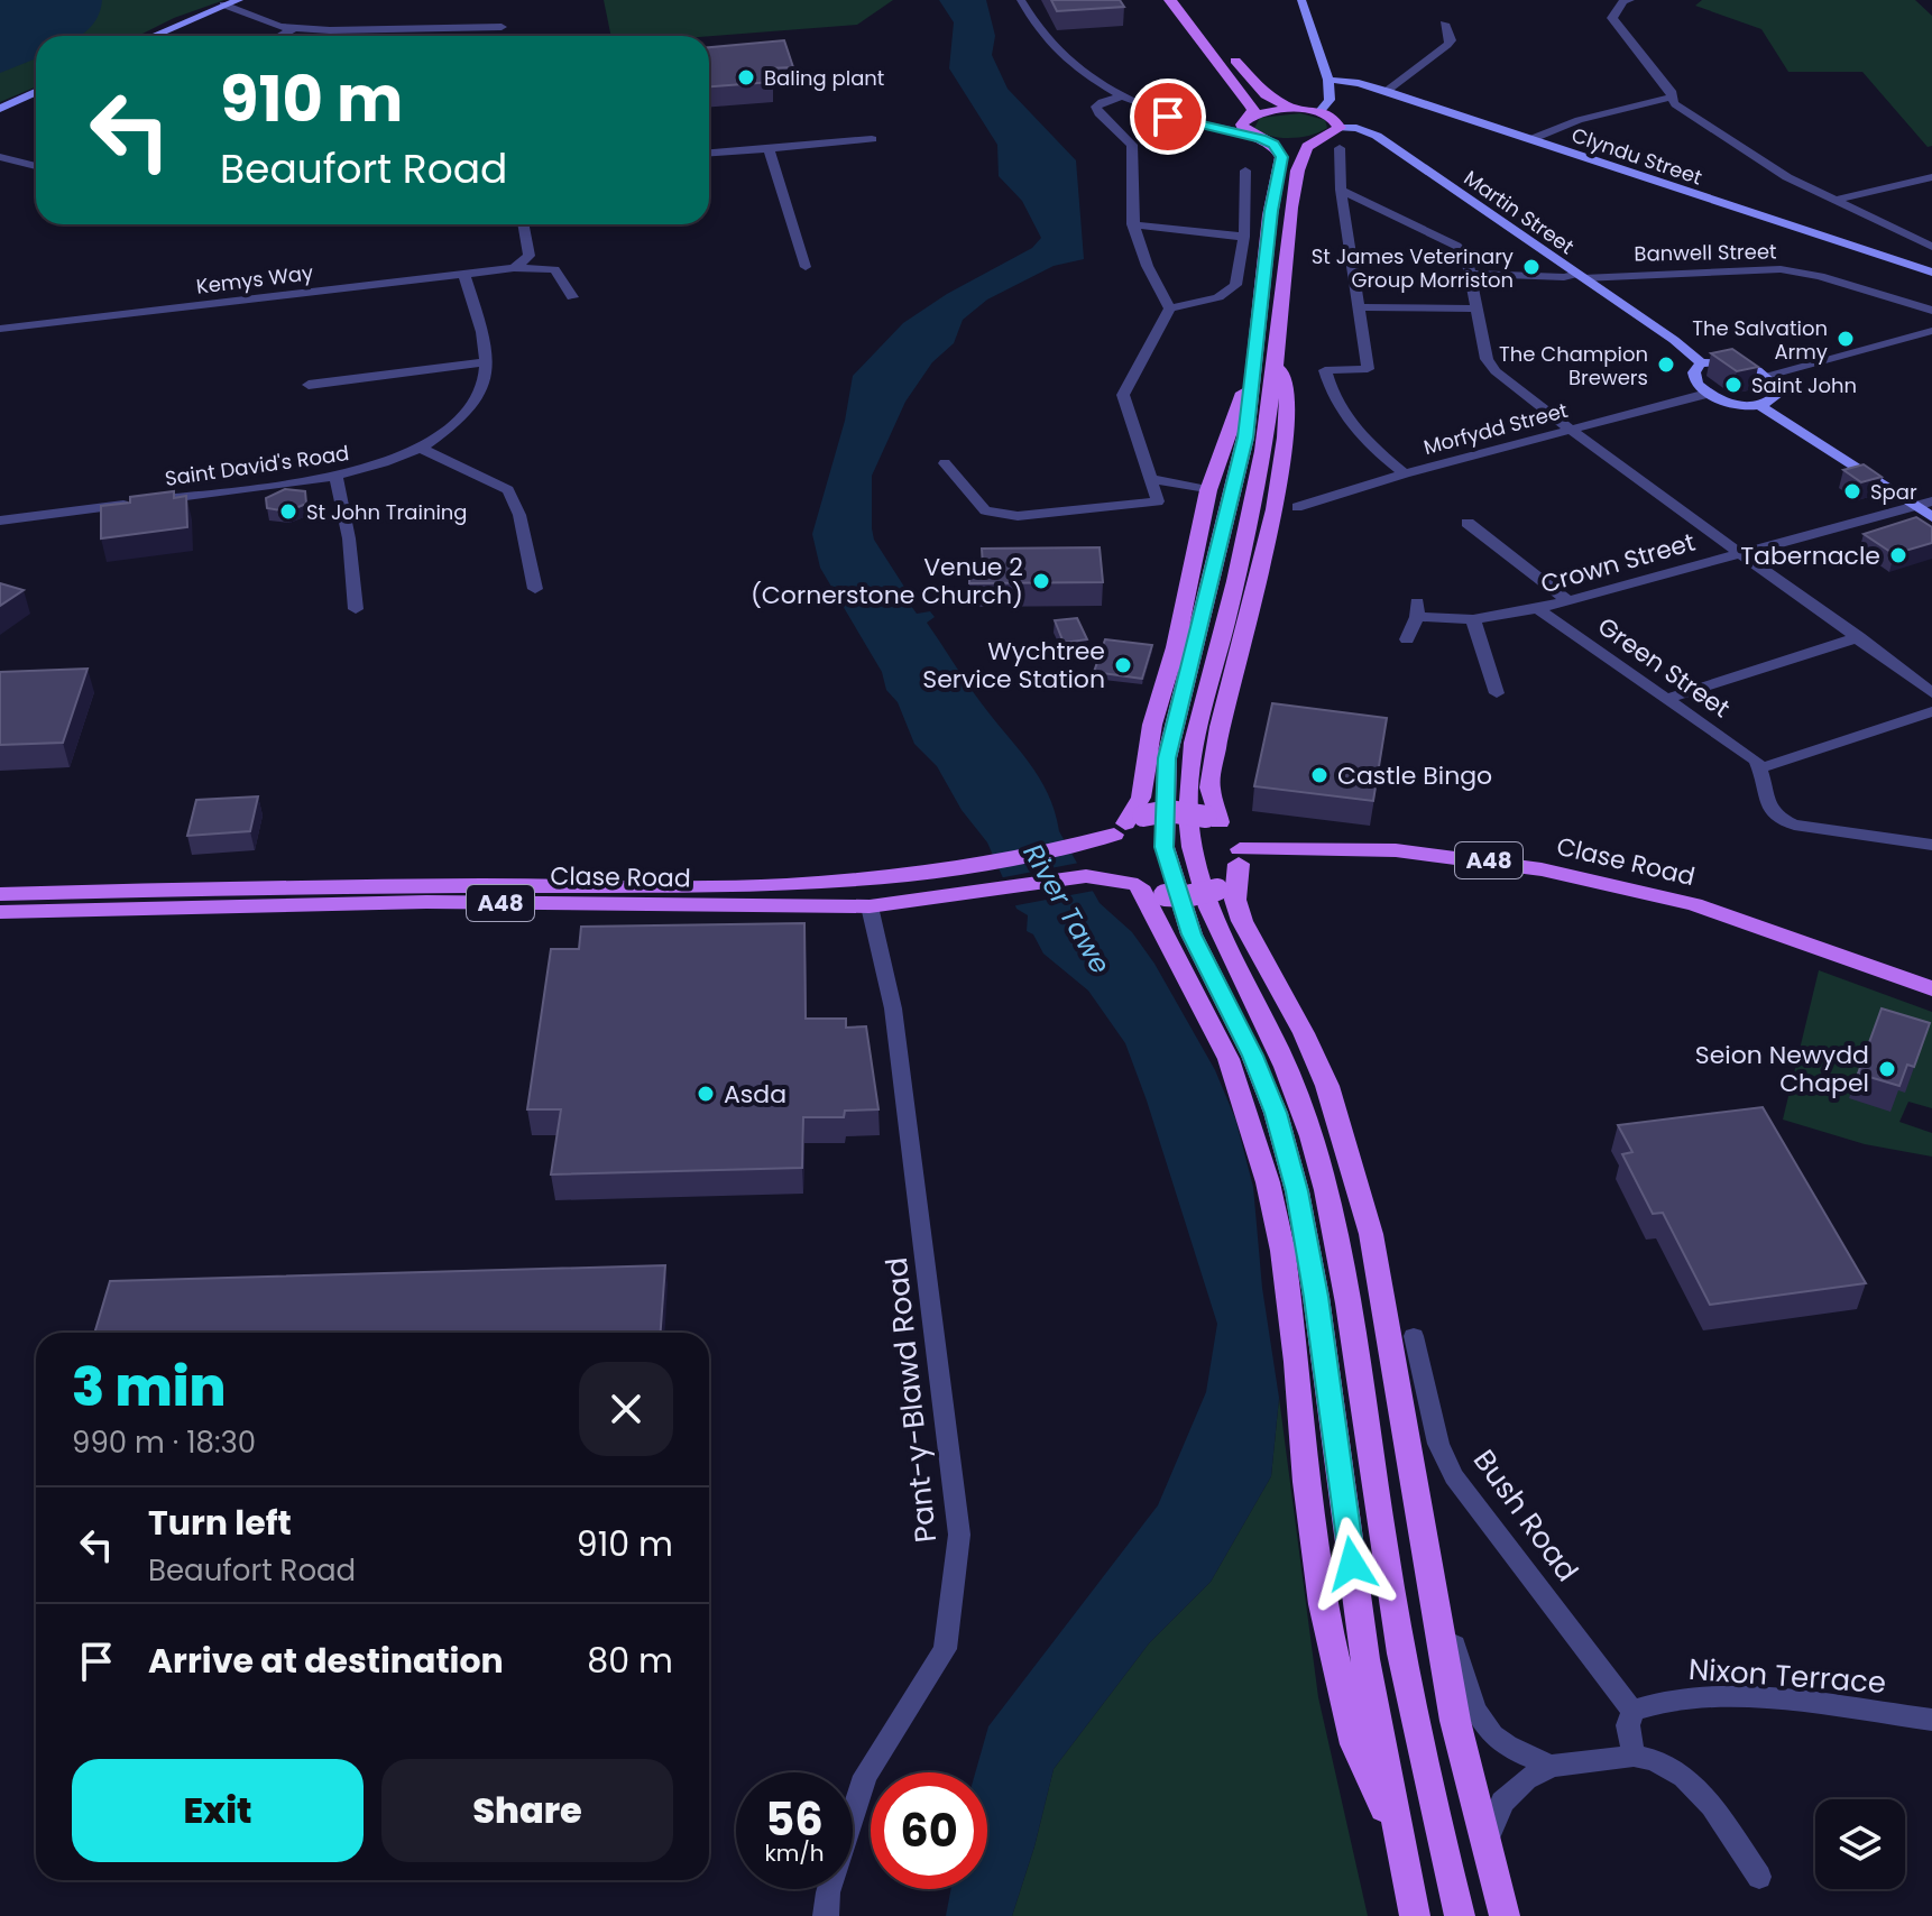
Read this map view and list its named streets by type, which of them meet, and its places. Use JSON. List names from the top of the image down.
{
  "streets": {
    "main road": [
      "Clyndu Street",
      "Martin Street",
      "A48",
      "Clase Road"
    ],
    "street": [
      "Banwell Street",
      "Kemys Way",
      "Morfydd Street",
      "Saint David's Road",
      "Crown Street",
      "Green Street",
      "Pant-y-Blawd Road",
      "Bush Road",
      "Nixon Terrace"
    ]
  },
  "crossings": [
    ["Martin Street", "Banwell Street"],
    ["Kemys Way", "Saint David's Road"],
    ["Crown Street", "Green Street"],
    ["Clase Road", "Pant-y-Blawd Road"],
    ["Bush Road", "Nixon Terrace"]
  ],
  "water": ["River Tawe"],
  "places": [
    "Baling plant",
    "St James Veterinary Group Morriston",
    "The Salvation Army",
    "The Champion Brewers",
    "Saint John",
    "Spar",
    "St John Training",
    "Tabernacle",
    "Venue 2 (Cornerstone Church)",
    "Wychtree Service Station",
    "Castle Bingo",
    "Seion Newydd Chapel",
    "Asda"
  ],
  "page": {
    "turn": ["910 m", "Beaufort Road"],
    "heading": ["3 min", "990 m · 18:30"],
    "list": [
      {
        "name": "Turn left",
        "note": "Beaufort Road",
        "value": "910 m"
      },
      {
        "name": "Arrive at destination",
        "value": "80 m"
      }
    ],
    "buttons": ["Exit", "Share"],
    "speed": "56 km/h",
    "limit": "60"
  }
}
